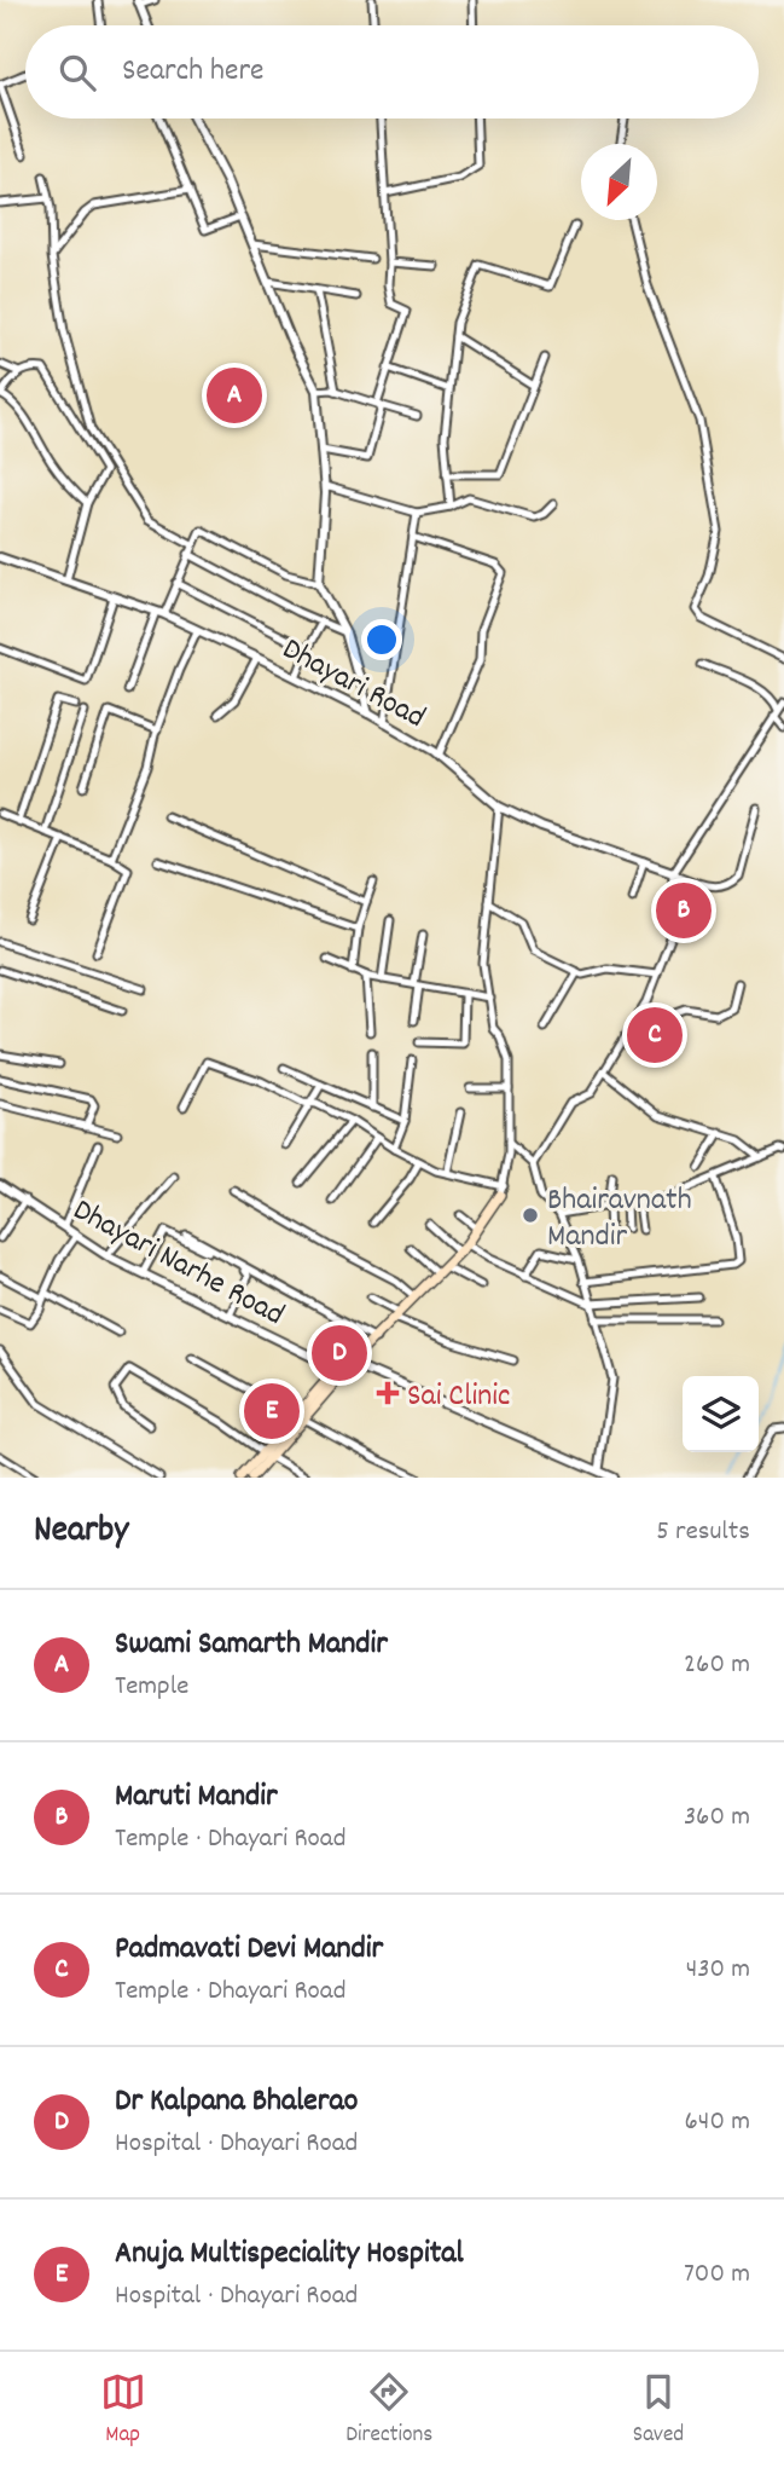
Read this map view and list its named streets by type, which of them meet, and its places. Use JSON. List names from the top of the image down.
{
  "streets": {
    "street": ["Dhayari Road", "Dhayari Narhe Road"]
  },
  "places": {
    "other": ["Bhairavnath Mandir"],
    "health": ["Sai Clinic"]
  },
  "north": "bottom left",
  "page": {
    "search": "Search here",
    "pins": [
      "A",
      "B",
      "C",
      "D",
      "E"
    ],
    "heading": ["Nearby", "5 results"],
    "list": [
      {
        "mark": "A",
        "name": "Swami Samarth Mandir",
        "note": "Temple",
        "value": "260 m"
      },
      {
        "mark": "B",
        "name": "Maruti Mandir",
        "note": "Temple · Dhayari Road",
        "value": "360 m"
      },
      {
        "mark": "C",
        "name": "Padmavati Devi Mandir",
        "note": "Temple · Dhayari Road",
        "value": "430 m"
      },
      {
        "mark": "D",
        "name": "Dr Kalpana Bhalerao",
        "note": "Hospital · Dhayari Road",
        "value": "640 m"
      },
      {
        "mark": "E",
        "name": "Anuja Multispeciality Hospital",
        "note": "Hospital · Dhayari Road",
        "value": "700 m"
      }
    ],
    "nav": ["Map", "Directions", "Saved"]
  }
}
